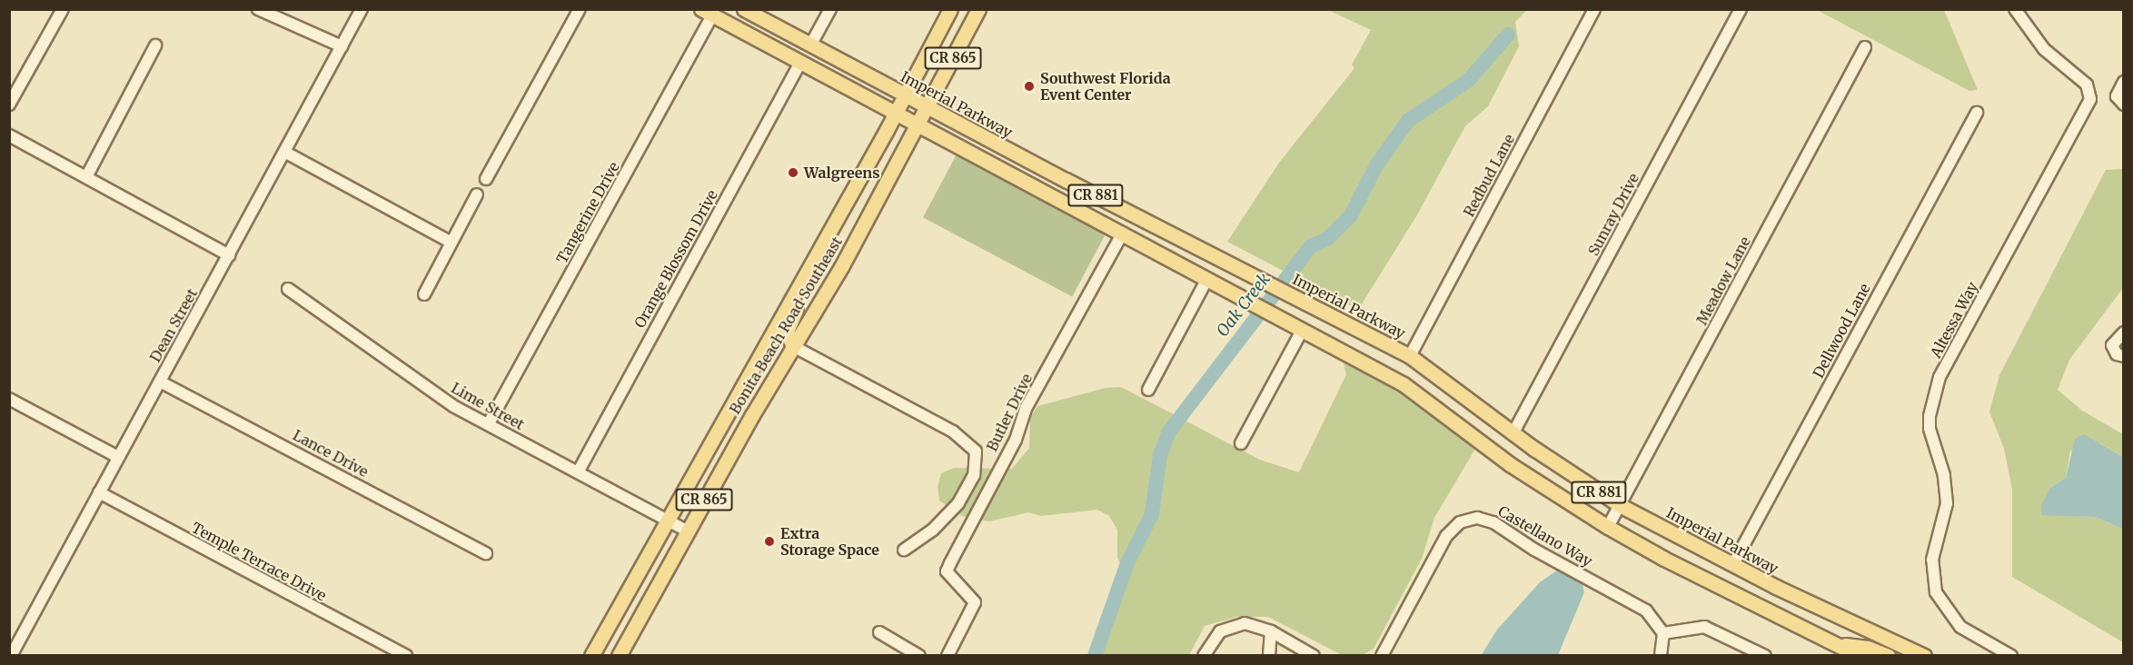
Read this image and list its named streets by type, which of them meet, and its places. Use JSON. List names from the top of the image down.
{
  "streets": {
    "main road": [
      "CR 865",
      "Imperial Parkway",
      "CR 881",
      "Bonita Beach Road Southeast"
    ],
    "street": [
      "Redbud Lane",
      "Tangerine Drive",
      "Sunray Drive",
      "Orange Blossom Drive",
      "Meadow Lane",
      "Altessa Way",
      "Dean Street",
      "Dellwood Lane",
      "Lime Street",
      "Butler Drive",
      "Lance Drive",
      "Castellano Way",
      "Temple Terrace Drive"
    ]
  },
  "crossings": [
    ["Imperial Parkway", "Redbud Lane"],
    ["Imperial Parkway", "Sunray Drive"],
    ["Imperial Parkway", "Meadow Lane"],
    ["Imperial Parkway", "Bonita Beach Road Southeast"],
    ["Imperial Parkway", "Dellwood Lane"],
    ["CR 881", "Meadow Lane"],
    ["CR 881", "Bonita Beach Road Southeast"],
    ["CR 881", "Butler Drive"],
    ["Tangerine Drive", "Lime Street"],
    ["Orange Blossom Drive", "Lime Street"],
    ["Dean Street", "Lance Drive"],
    ["Dean Street", "Temple Terrace Drive"],
    ["Bonita Beach Road Southeast", "Lime Street"]
  ],
  "water": ["Oak Creek"],
  "places": ["Southwest Florida Event Center", "Walgreens", "Extra Storage Space"]
}
